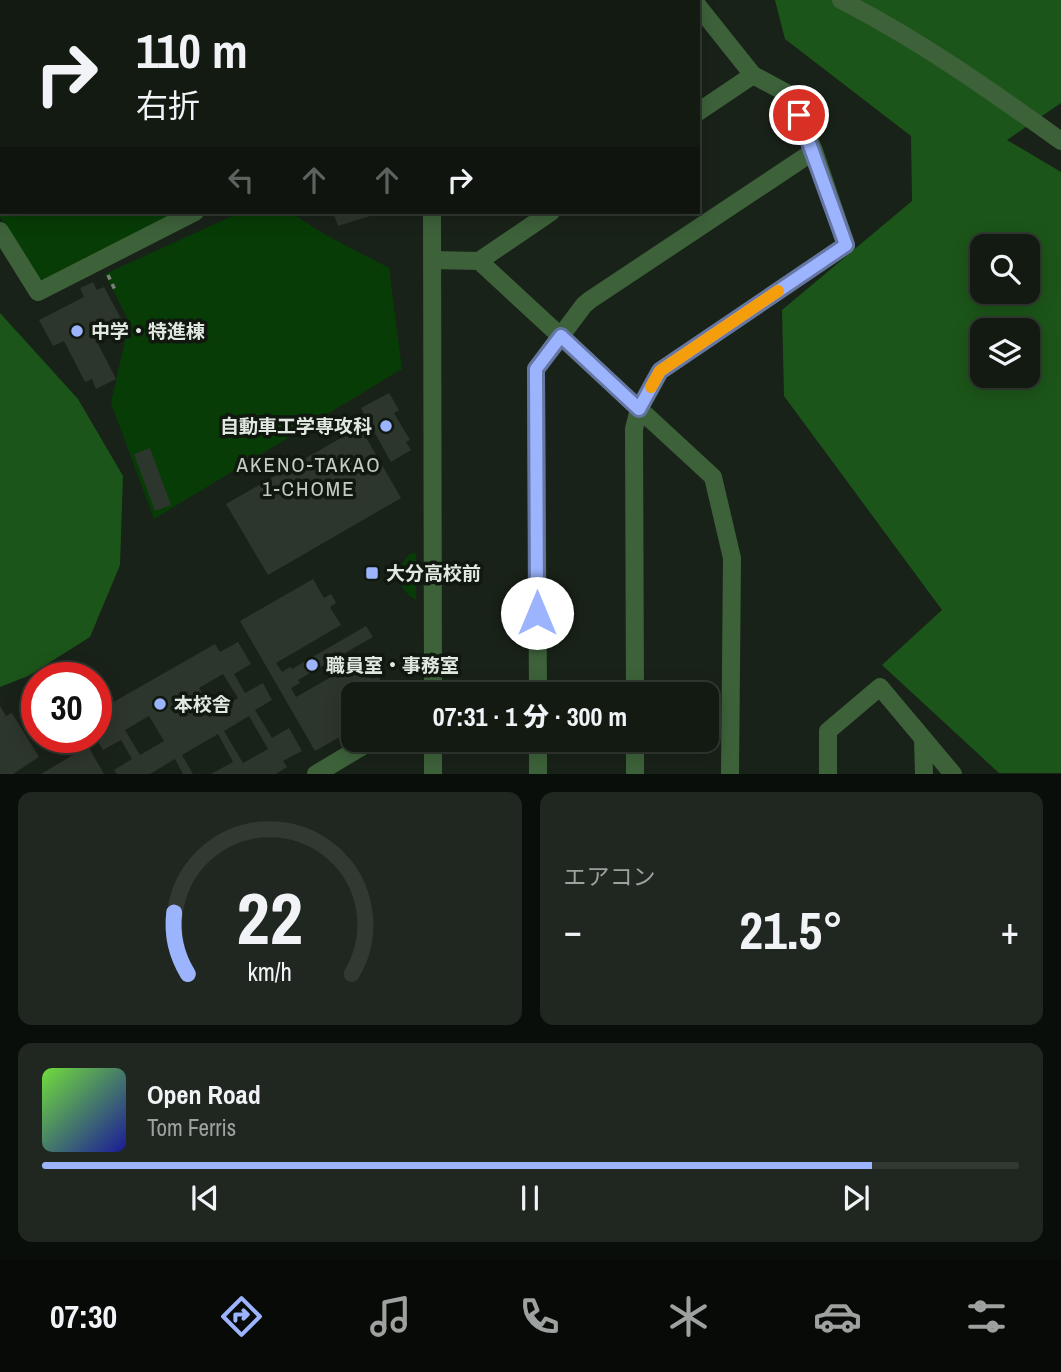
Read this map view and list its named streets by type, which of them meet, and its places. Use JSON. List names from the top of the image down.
{
  "districts": ["AKENO-TAKAO 1-CHOME"],
  "places": {
    "other": [
      "中学・特進棟",
      "自動車工学専攻科",
      "職員室・事務室",
      "本校舎"
    ],
    "transit": ["大分高校前"]
  },
  "page": {
    "turn": ["110 m", "右折"],
    "limit": "30",
    "trip": "07:31 · 1 分 · 300 m",
    "tile": "エアコン",
    "heat": ["−", "21.5°", "+"],
    "song": ["Open Road", "Tom Ferris"],
    "tabs": "07:30",
    "gauge": ["22", "km/h"]
  }
}
